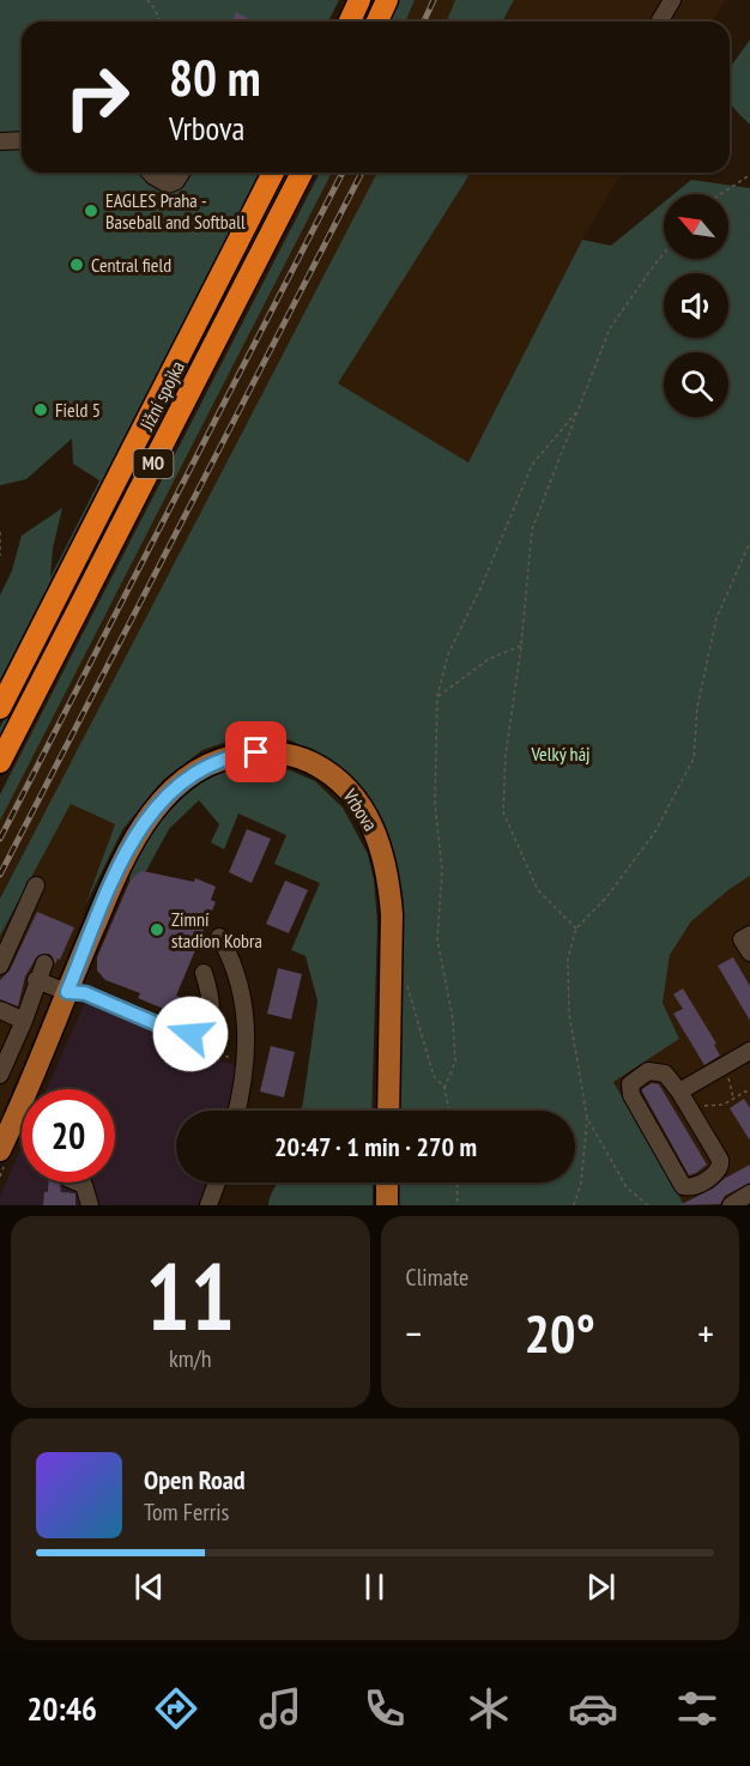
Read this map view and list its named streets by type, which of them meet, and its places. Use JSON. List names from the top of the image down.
{
  "streets": {
    "highway": ["Jižní spojka", "MO"],
    "main road": ["Vrbova"]
  },
  "parks": ["Velký háj"],
  "places": [
    "EAGLES Praha - Baseball and Softball",
    "Central field",
    "Field 5",
    "Zimní stadion Kobra"
  ],
  "north": "top left",
  "page": {
    "turn": ["80 m", "Vrbova"],
    "limit": "20",
    "trip": "20:47 · 1 min · 270 m",
    "tile": [
      ["11", "km/h"],
      "Climate"
    ],
    "heat": ["−", "20°", "+"],
    "song": ["Open Road", "Tom Ferris"],
    "tabs": "20:46"
  }
}
